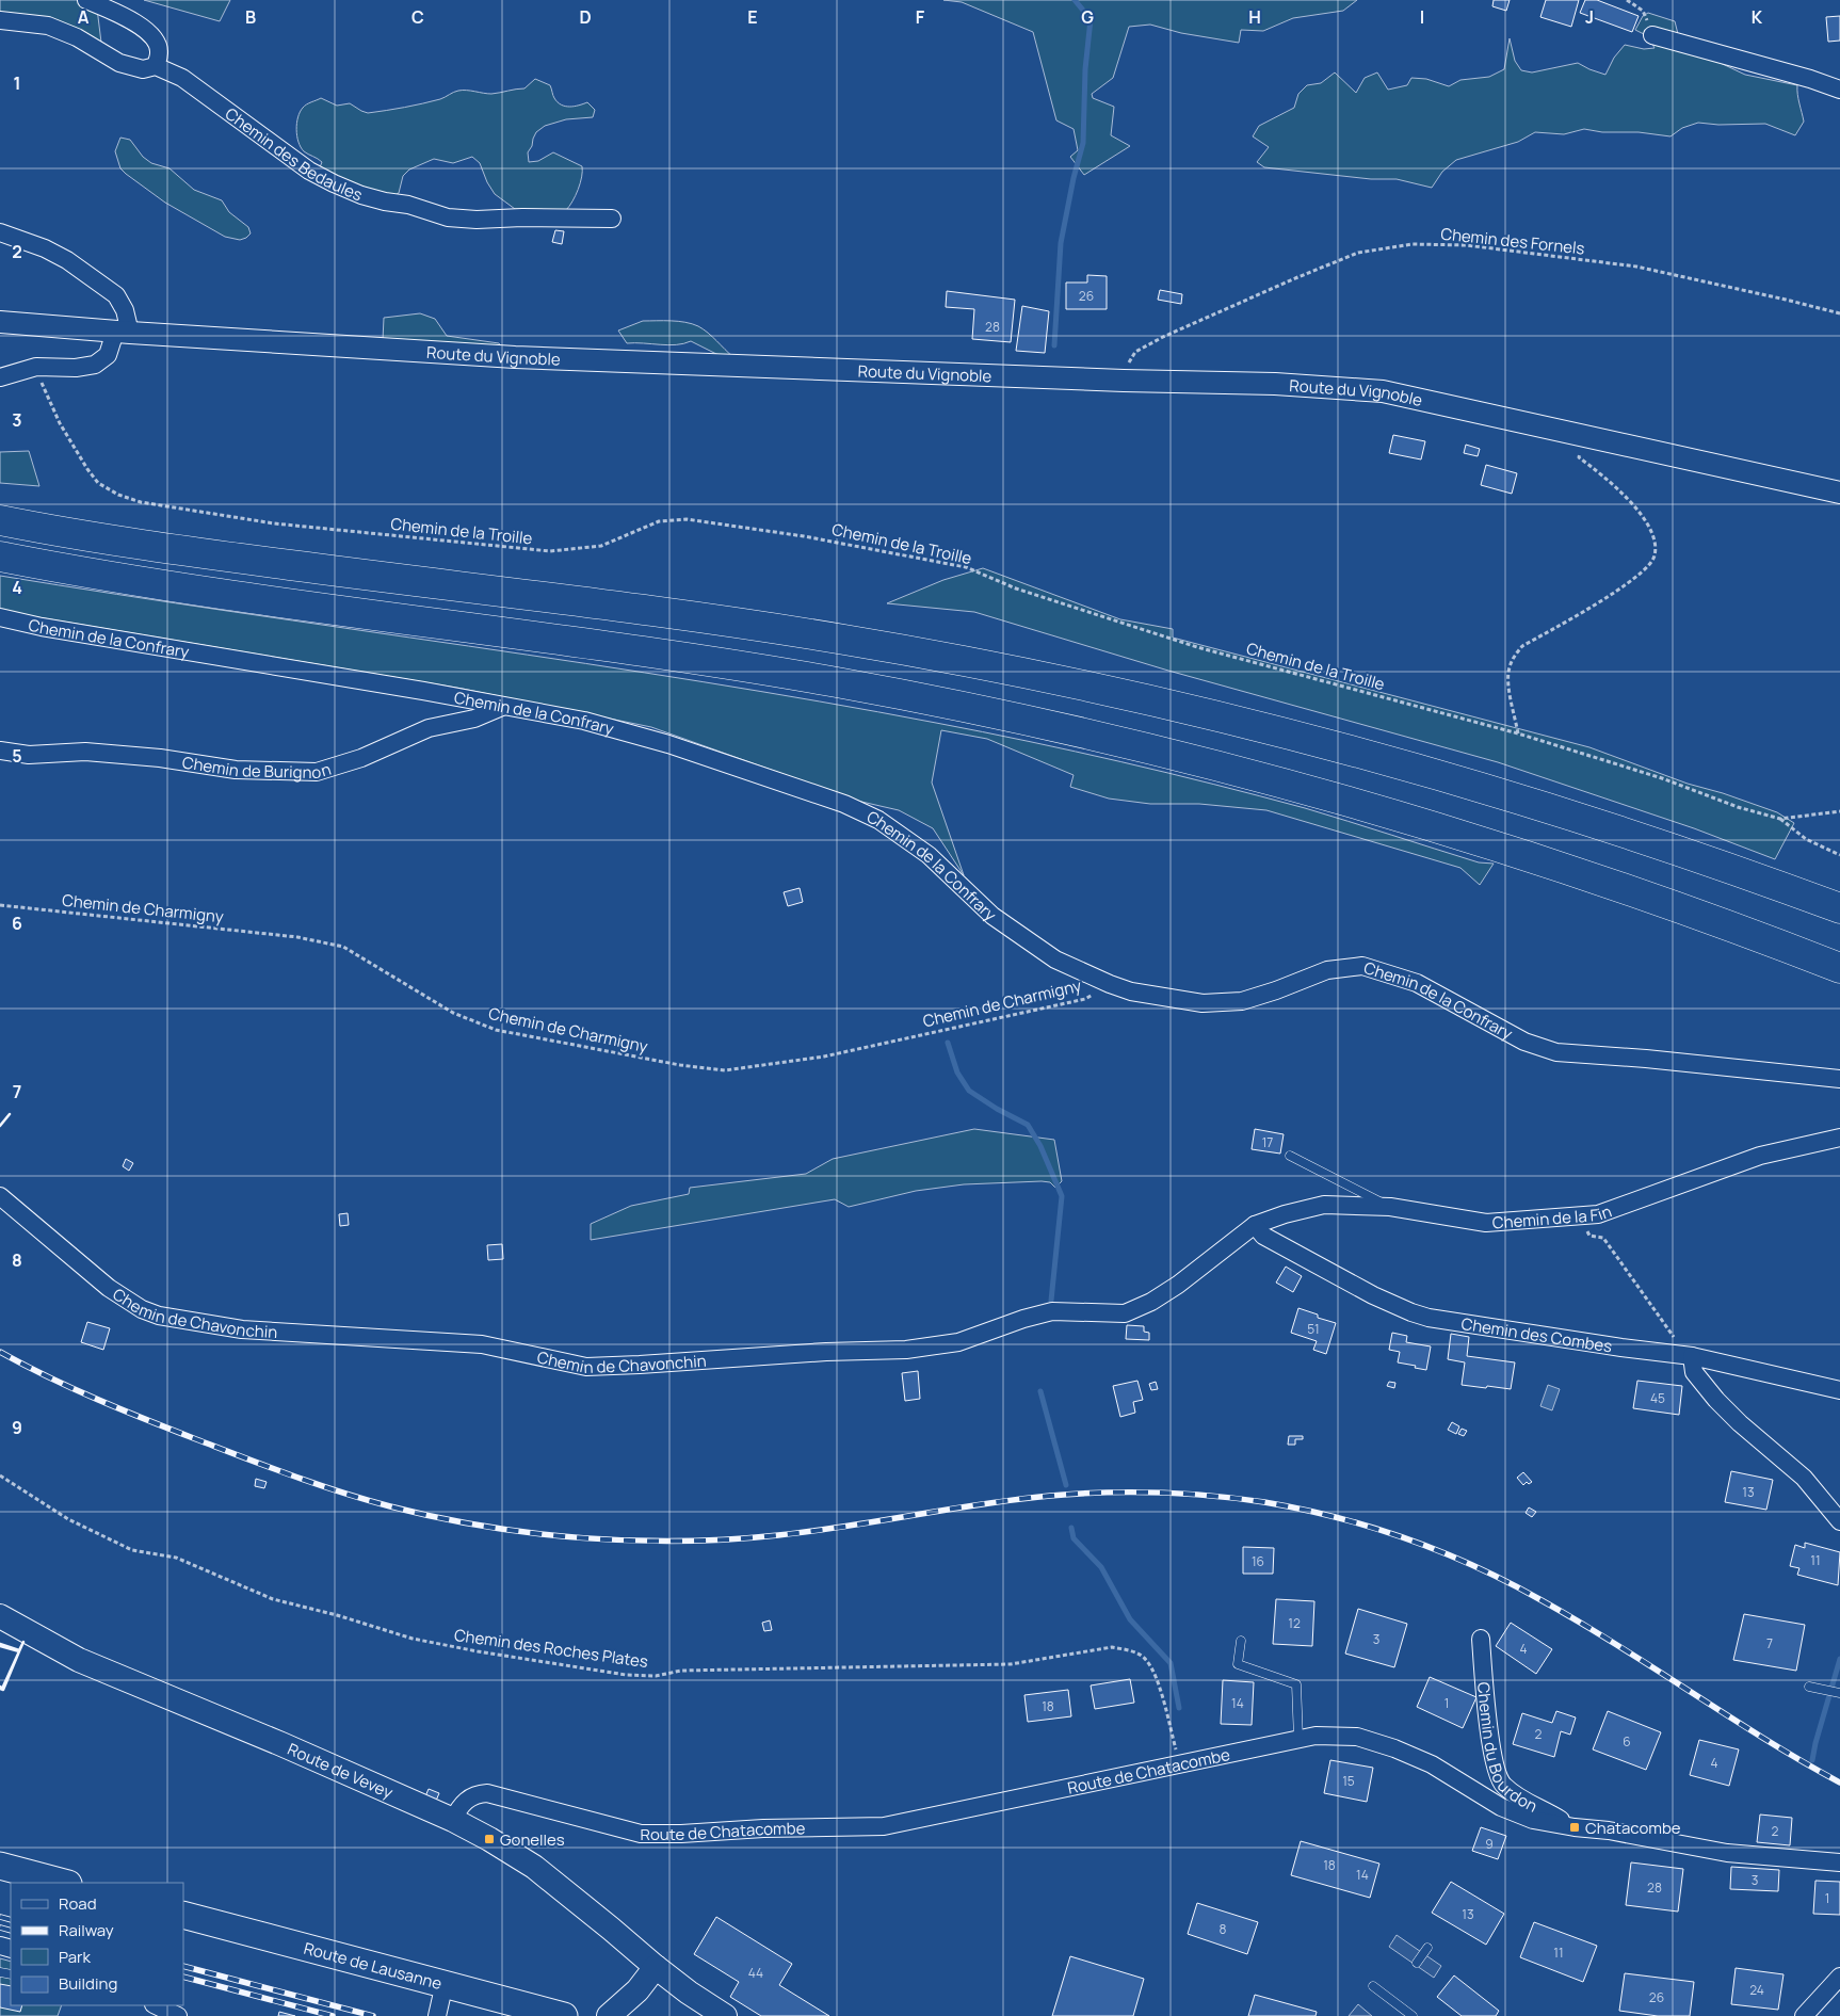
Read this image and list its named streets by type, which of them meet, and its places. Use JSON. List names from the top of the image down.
{
  "streets": {
    "main road": ["Route de Vevey", "Route de Lausanne"],
    "street": [
      "Chemin des Bedaules",
      "Route du Vignoble",
      "Chemin de la Confrary",
      "Chemin de Burignon",
      "Chemin de la Fin",
      "Chemin de Chavonchin",
      "Chemin des Combes",
      "Chemin du Bourdon",
      "Route de Chatacombe"
    ],
    "path": [
      "Chemin des Fornels",
      "Chemin de la Troille",
      "Chemin de Charmigny",
      "Chemin des Roches Plates"
    ]
  },
  "crossings": [
    ["Chemin des Fornels", "Route du Vignoble"],
    ["Chemin de la Confrary", "Chemin de Burignon"],
    ["Chemin de la Confrary", "Chemin de Charmigny"],
    ["Chemin de la Fin", "Chemin de Chavonchin"],
    ["Chemin de la Fin", "Chemin des Combes"],
    ["Chemin de Chavonchin", "Chemin des Combes"],
    ["Chemin des Roches Plates", "Route de Chatacombe"],
    ["Chemin du Bourdon", "Route de Chatacombe"],
    ["Route de Vevey", "Route de Chatacombe"]
  ],
  "places": {
    "transit": ["Chatacombe", "Gonelles"]
  },
  "house_numbers": [
    "26",
    "28",
    "17",
    "51",
    "45",
    "13",
    "11",
    "16",
    "12",
    "3",
    "7",
    "4",
    "14",
    "1",
    "18",
    "2",
    "6",
    "4",
    "15",
    "2",
    "9",
    "18",
    "14",
    "3",
    "28",
    "1",
    "13",
    "8",
    "11",
    "44",
    "24",
    "26"
  ],
  "legend": [
    "Road",
    "Railway",
    "Park",
    "Building"
  ],
  "grid": {
    "columns": [
      "A",
      "B",
      "C",
      "D",
      "E",
      "F",
      "G",
      "H",
      "I",
      "J",
      "K"
    ],
    "rows": [
      "1",
      "2",
      "3",
      "4",
      "5",
      "6",
      "7",
      "8",
      "9"
    ]
  }
}
